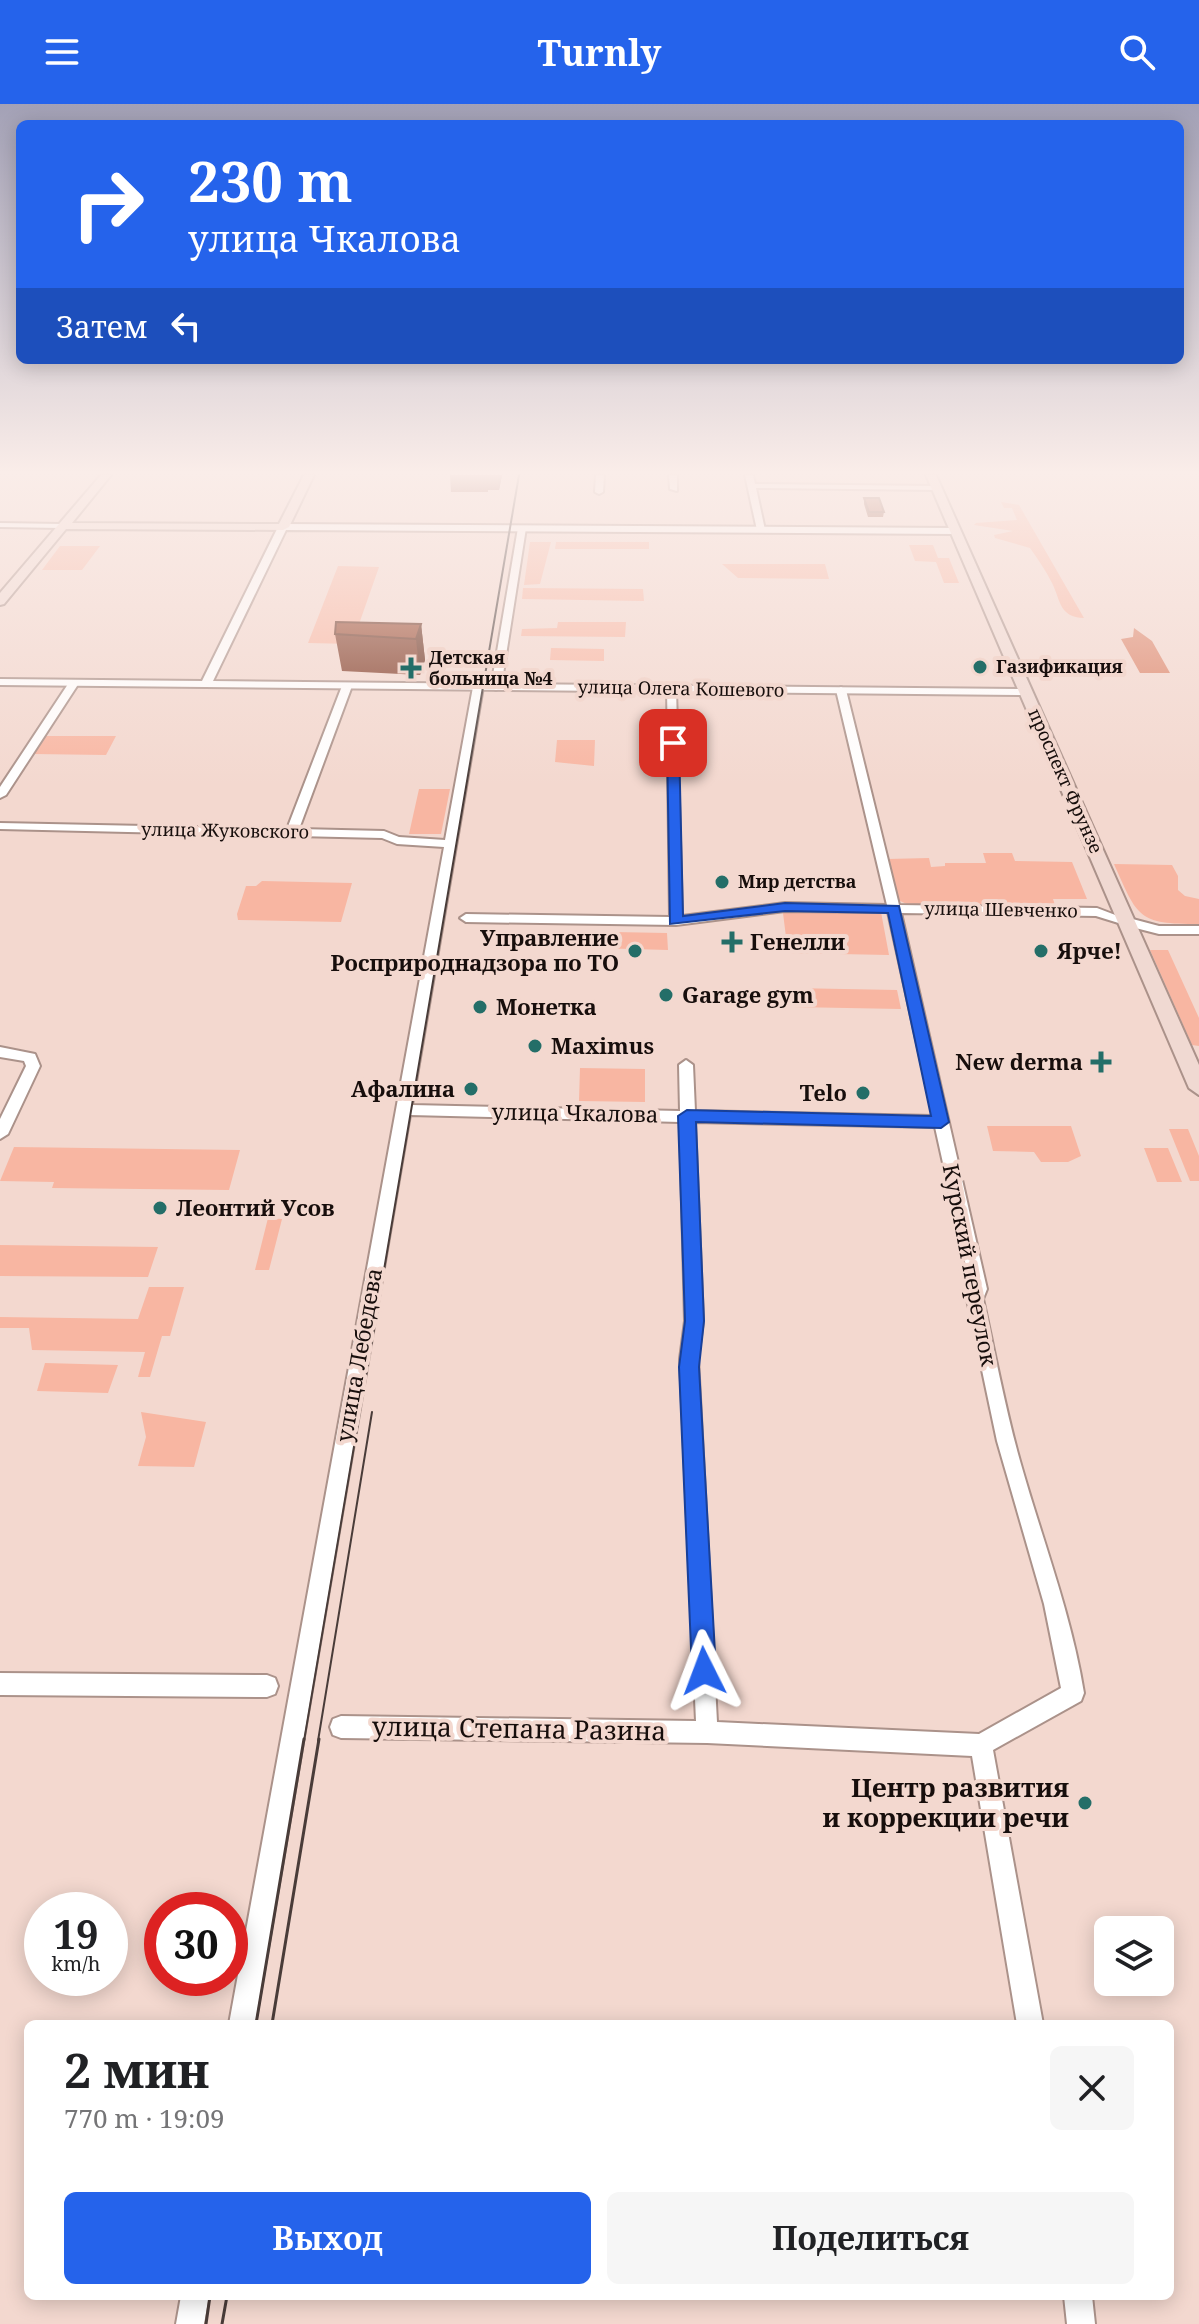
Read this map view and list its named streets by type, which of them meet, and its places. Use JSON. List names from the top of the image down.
{
  "streets": {
    "main road": ["проспект Фрунзе"],
    "street": [
      "улица Олега Кошевого",
      "улица Жуковского",
      "улица Шевченко",
      "улица Чкалова",
      "Курский переулок",
      "улица Лебедева",
      "улица Степана Разина"
    ]
  },
  "crossings": [
    ["улица Олега Кошевого", "проспект Фрунзе"],
    ["улица Олега Кошевого", "Курский переулок"],
    ["улица Олега Кошевого", "улица Лебедева"],
    ["проспект Фрунзе", "улица Шевченко"],
    ["улица Жуковского", "улица Лебедева"],
    ["улица Шевченко", "Курский переулок"],
    ["улица Чкалова", "Курский переулок"],
    ["улица Чкалова", "улица Лебедева"],
    ["Курский переулок", "улица Степана Разина"]
  ],
  "places": {
    "other": [
      "Газификация",
      "Мир детства",
      "Управление Росприроднадзора по ТО",
      "Ярче!",
      "Garage gym",
      "Монетка",
      "Maximus",
      "Афалина",
      "Telo",
      "Леонтий Усов",
      "Центр развития и коррекции речи"
    ],
    "health": ["Детская больница №4", "Генелли", "New derma"]
  },
  "page": {
    "header": "Turnly",
    "turn": ["230 m", "улица Чкалова"],
    "then": "Затем",
    "speed": "19 km/h",
    "limit": "30",
    "heading": ["2 мин", "770 m · 19:09"],
    "buttons": ["Выход", "Поделиться"]
  }
}
